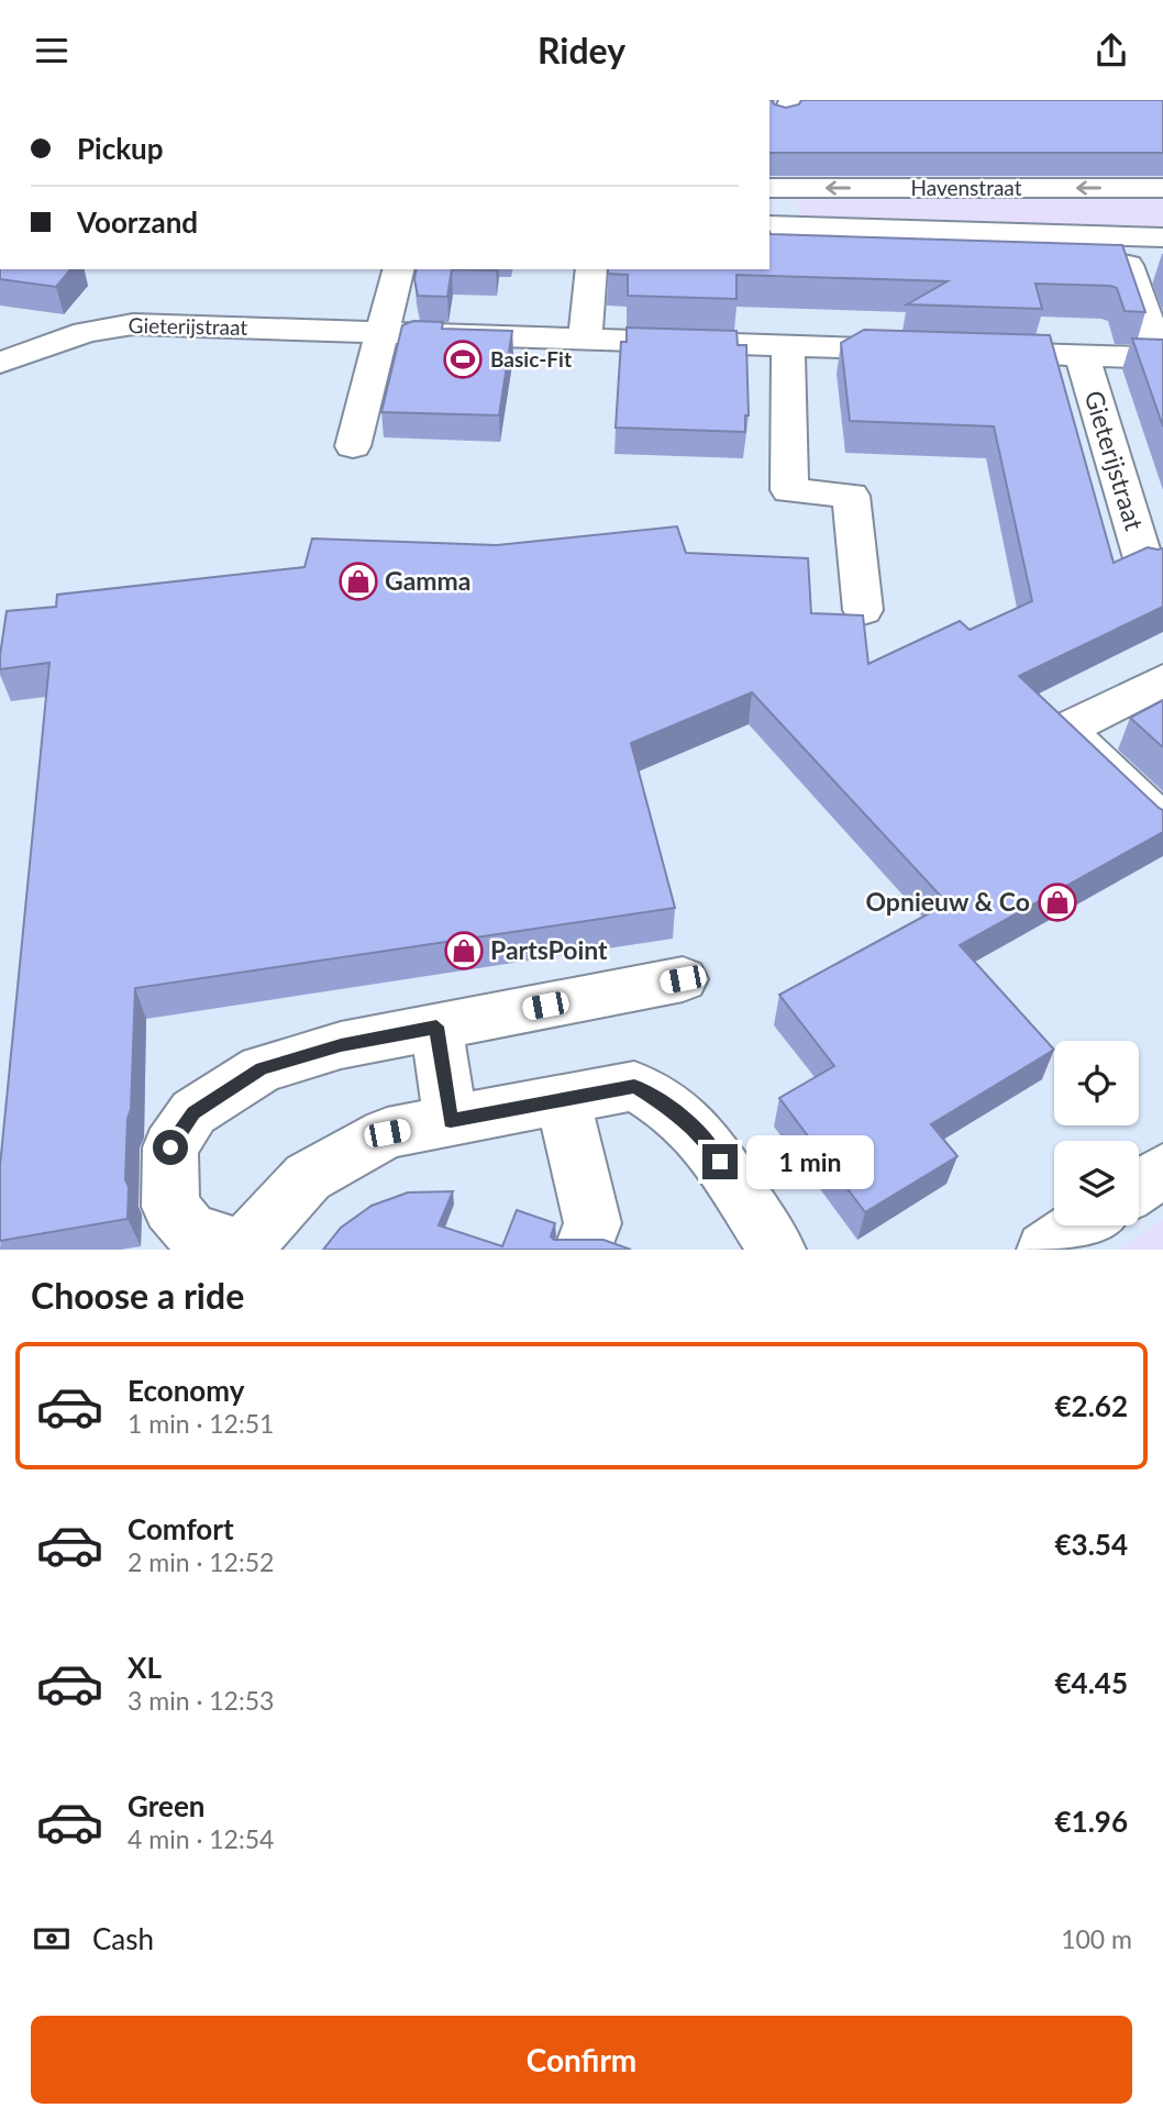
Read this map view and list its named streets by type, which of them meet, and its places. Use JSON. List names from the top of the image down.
{
  "streets": {
    "street": ["Havenstraat", "Gieterijstraat"]
  },
  "places": {
    "sports": ["Basic-Fit"],
    "shop": ["Gamma", "Opnieuw & Co", "PartsPoint"]
  },
  "page": {
    "header": "Ridey",
    "banner": ["Pickup", "Voorzand"],
    "bubble": "1 min",
    "heading": "Choose a ride",
    "list": [
      {
        "name": "Economy",
        "note": "1 min · 12:51",
        "value": "€2.62"
      },
      {
        "name": "Comfort",
        "note": "2 min · 12:52",
        "value": "€3.54"
      },
      {
        "name": "XL",
        "note": "3 min · 12:53",
        "value": "€4.45"
      },
      {
        "name": "Green",
        "note": "4 min · 12:54",
        "value": "€1.96"
      }
    ],
    "pay": ["Cash", "100 m"],
    "buttons": "Confirm"
  }
}
